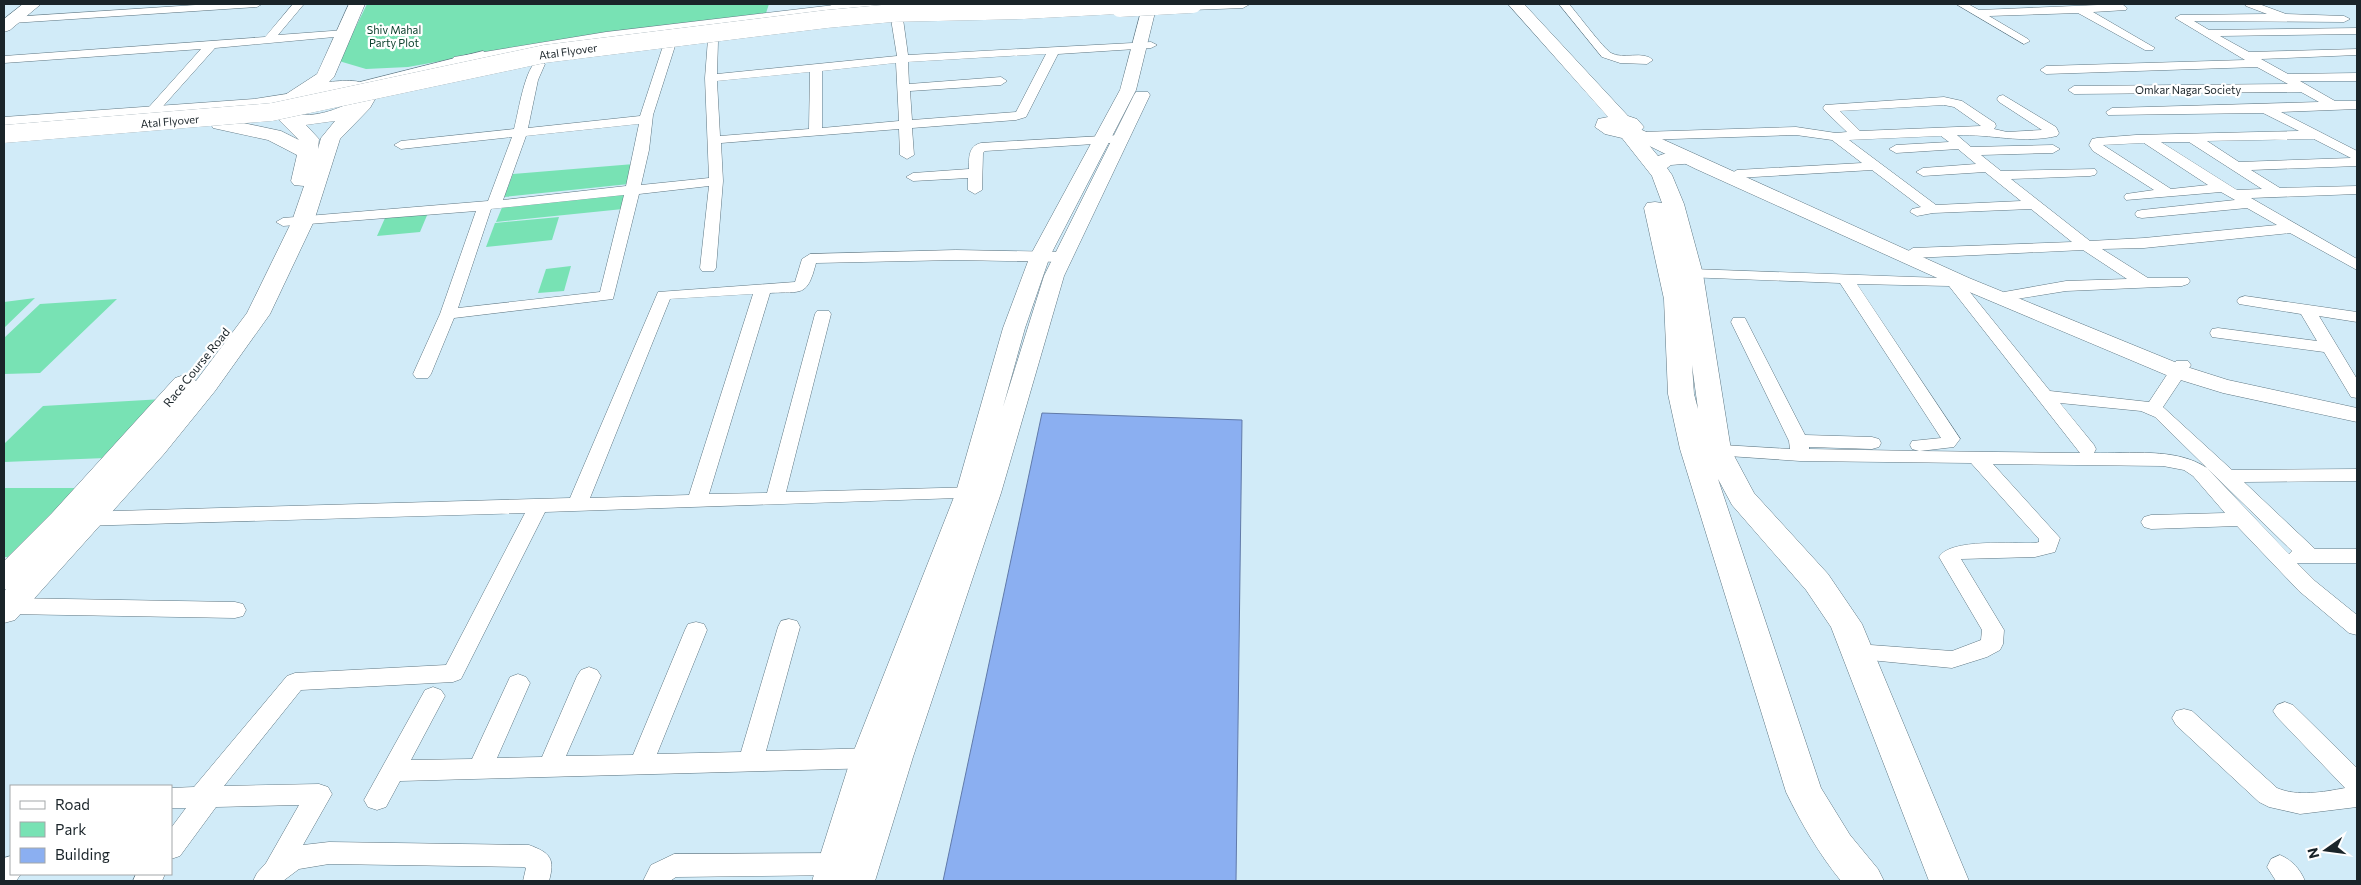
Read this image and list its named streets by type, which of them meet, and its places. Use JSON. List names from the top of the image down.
{
  "streets": {
    "main road": ["Atal Flyover", "Race Course Road"],
    "street": ["Omkar Nagar Society"]
  },
  "parks": ["Shiv Mahal Party Plot"],
  "legend": ["Road", "Park", "Building"],
  "north": "left"
}
